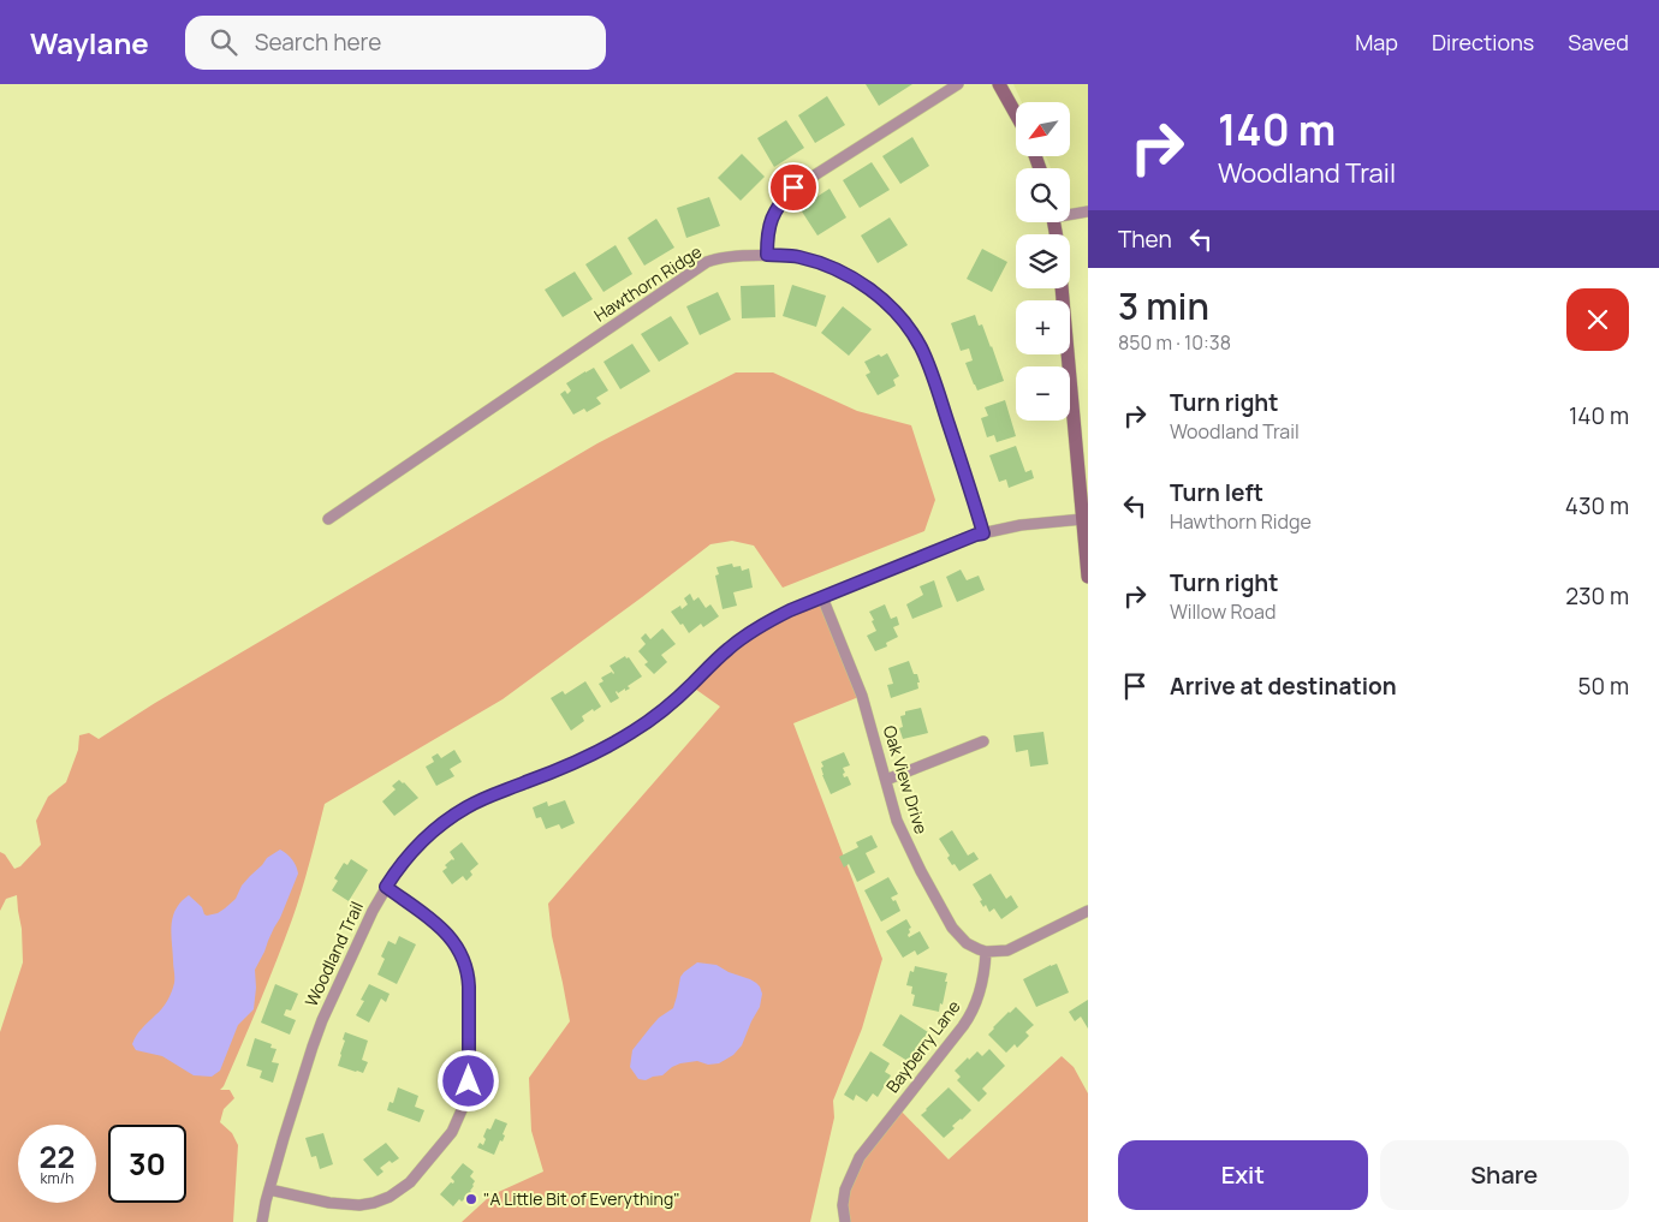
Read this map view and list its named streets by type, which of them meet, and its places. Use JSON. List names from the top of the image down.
{
  "streets": {
    "street": [
      "Hawthorn Ridge",
      "Oak View Drive",
      "Woodland Trail",
      "Bayberry Lane"
    ]
  },
  "crossings": [
    ["Hawthorn Ridge", "Woodland Trail"],
    ["Oak View Drive", "Woodland Trail"],
    ["Oak View Drive", "Bayberry Lane"]
  ],
  "places": ["\"A Little Bit of Everything\""],
  "north": "bottom left",
  "page": {
    "header": "Waylane",
    "search": "Search here",
    "nav": ["Map", "Directions", "Saved"],
    "turn": ["140 m", "Woodland Trail"],
    "map_buttons": ["+", "−"],
    "then": "Then",
    "heading": ["3 min", "850 m · 10:38"],
    "list": [
      {
        "name": "Turn right",
        "note": "Woodland Trail",
        "value": "140 m"
      },
      {
        "name": "Turn left",
        "note": "Hawthorn Ridge",
        "value": "430 m"
      },
      {
        "name": "Turn right",
        "note": "Willow Road",
        "value": "230 m"
      },
      {
        "name": "Arrive at destination",
        "value": "50 m"
      }
    ],
    "speed": "22 km/h",
    "limit": "30",
    "buttons": ["Exit", "Share"]
  }
}
